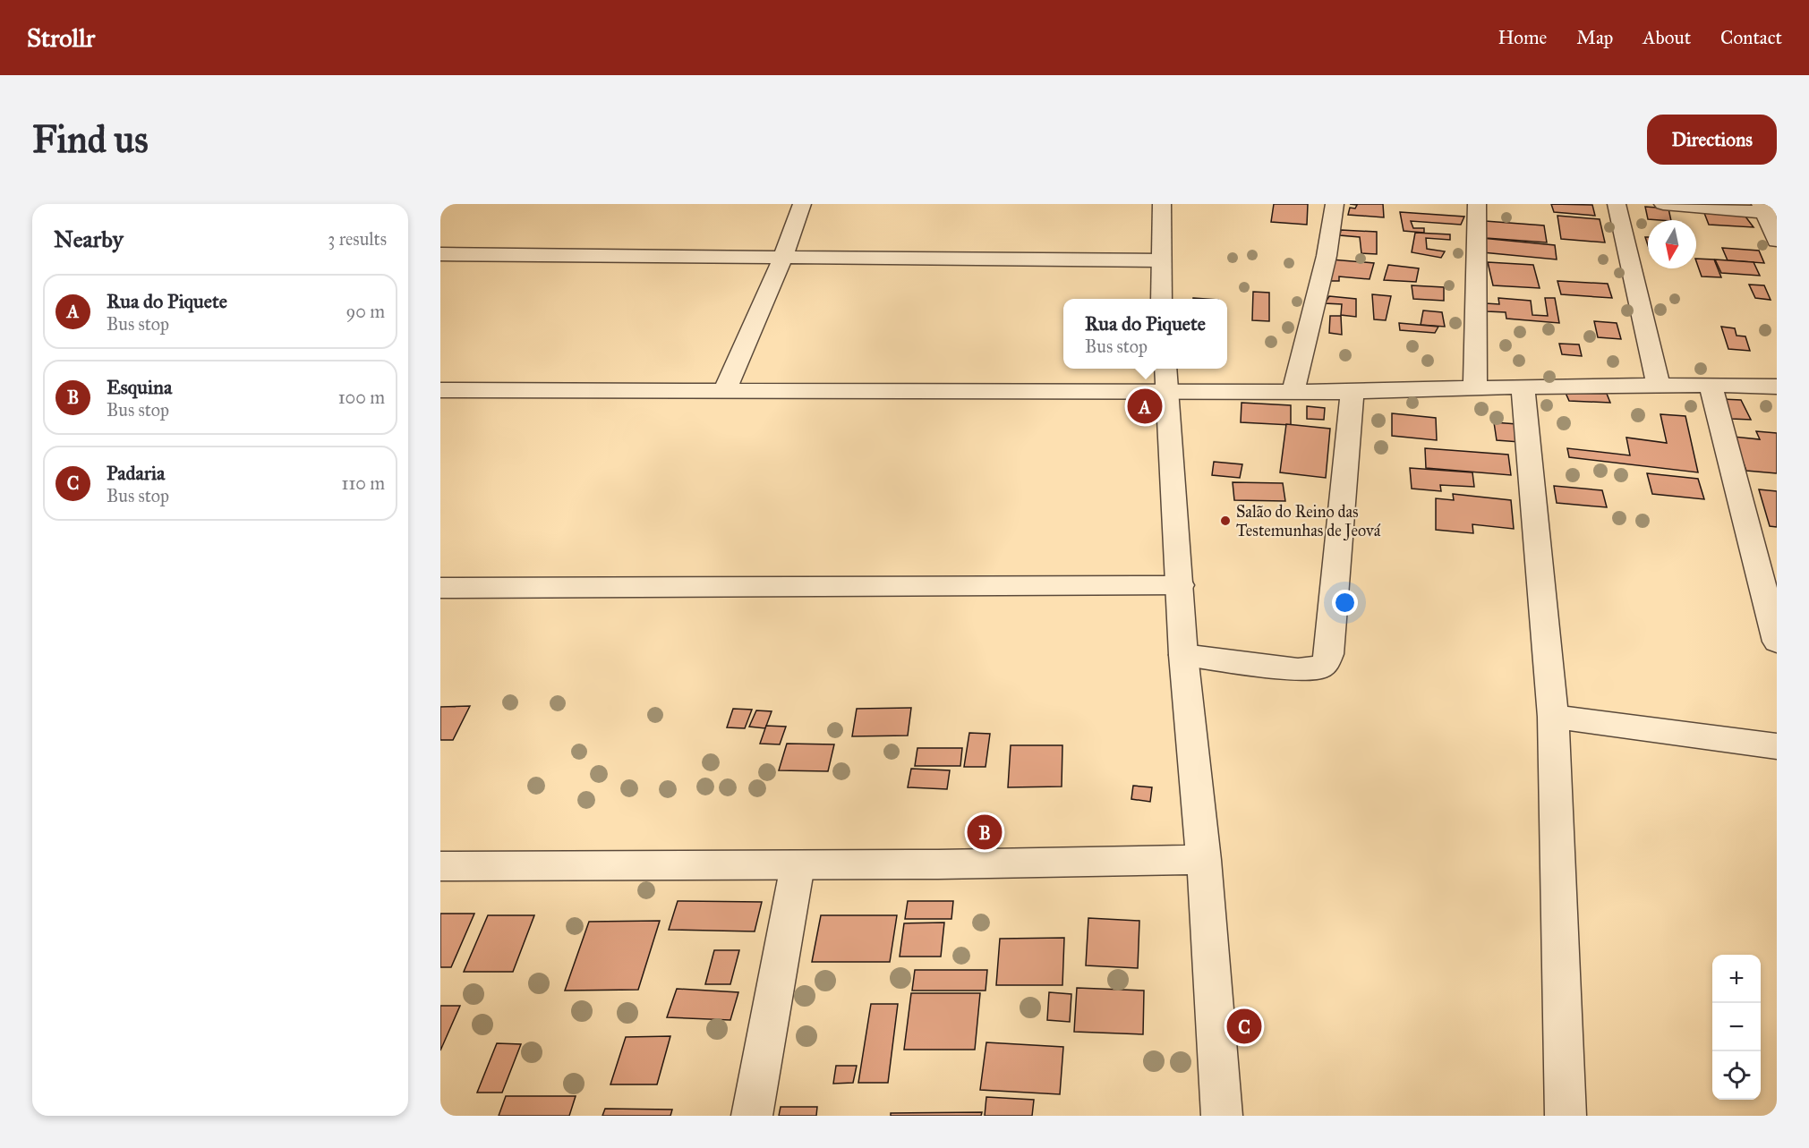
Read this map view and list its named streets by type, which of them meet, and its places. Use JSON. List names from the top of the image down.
{
  "places": ["Salão do Reino das Testemunhas de Jeová"],
  "north": "bottom",
  "page": {
    "header": "Strollr",
    "nav": [
      "Home",
      "Map",
      "About",
      "Contact"
    ],
    "buttons": "Directions",
    "title": "Find us",
    "heading": ["Nearby", "3 results"],
    "list": [
      {
        "mark": "A",
        "name": "Rua do Piquete",
        "note": "Bus stop",
        "value": "90 m"
      },
      {
        "mark": "B",
        "name": "Esquina",
        "note": "Bus stop",
        "value": "100 m"
      },
      {
        "mark": "C",
        "name": "Padaria",
        "note": "Bus stop",
        "value": "110 m"
      }
    ],
    "popup": ["Rua do Piquete", "Bus stop"],
    "pins": ["A", "B", "C"],
    "map_buttons": ["+", "−"]
  }
}
